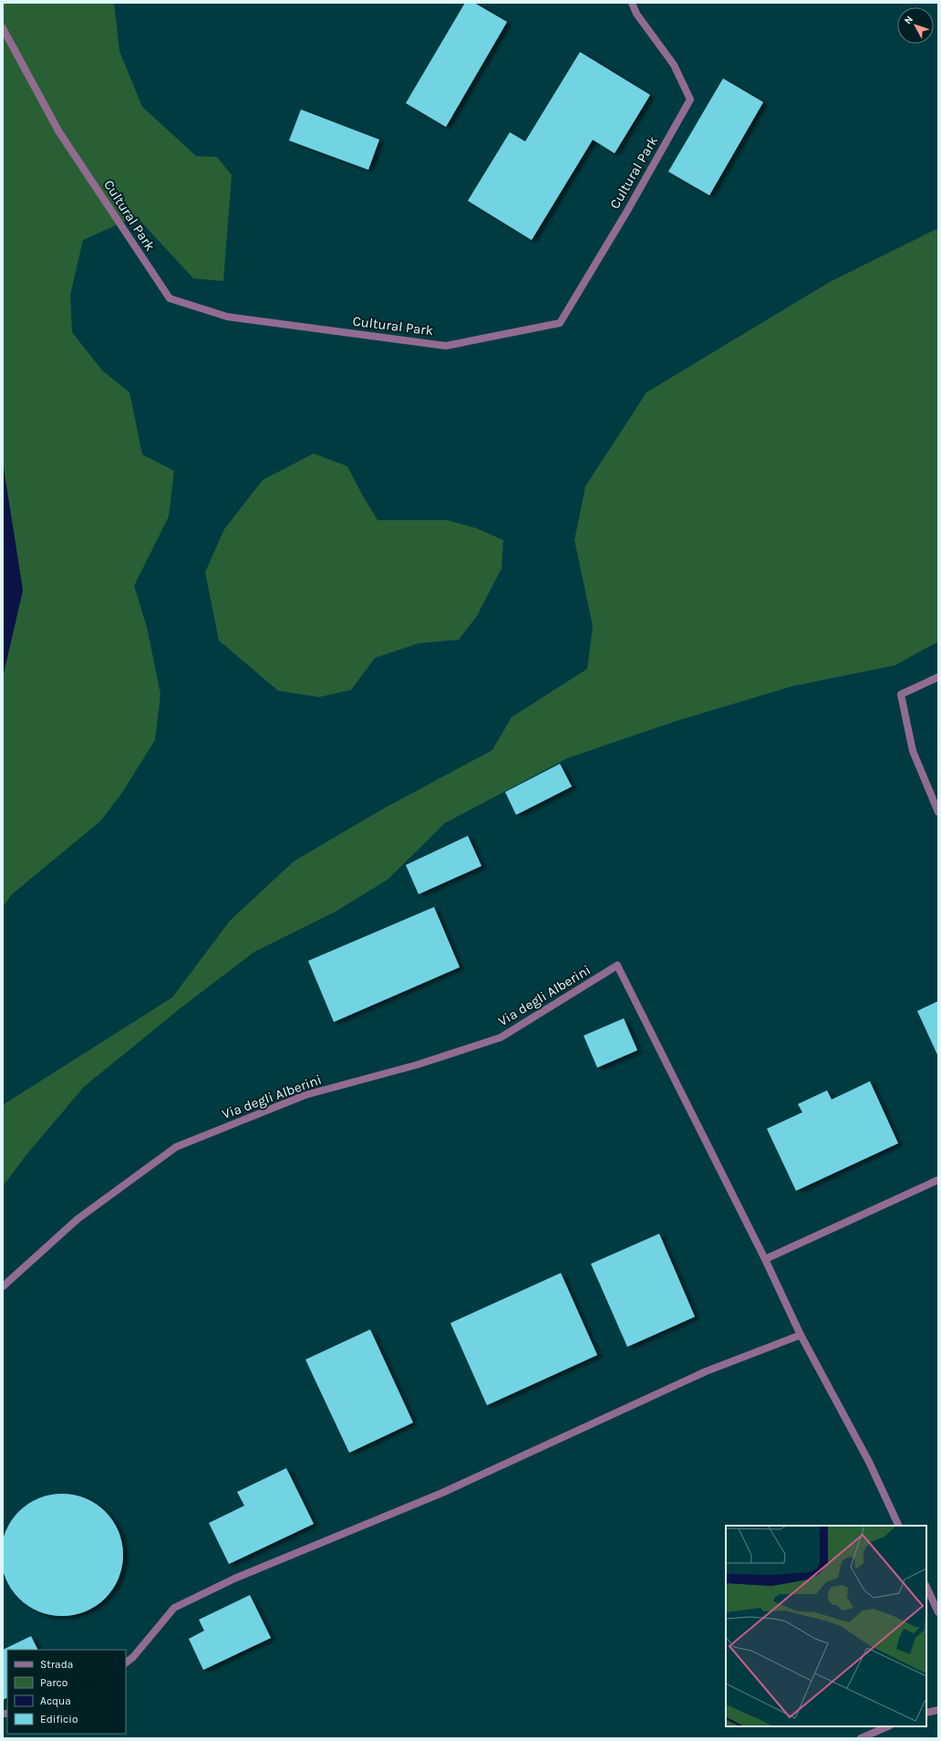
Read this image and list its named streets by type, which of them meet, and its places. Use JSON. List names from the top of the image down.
{
  "streets": {
    "street": ["Cultural Park", "Via degli Alberini"]
  },
  "legend": [
    "Strada",
    "Parco",
    "Acqua",
    "Edificio"
  ],
  "north": "top left"
}
